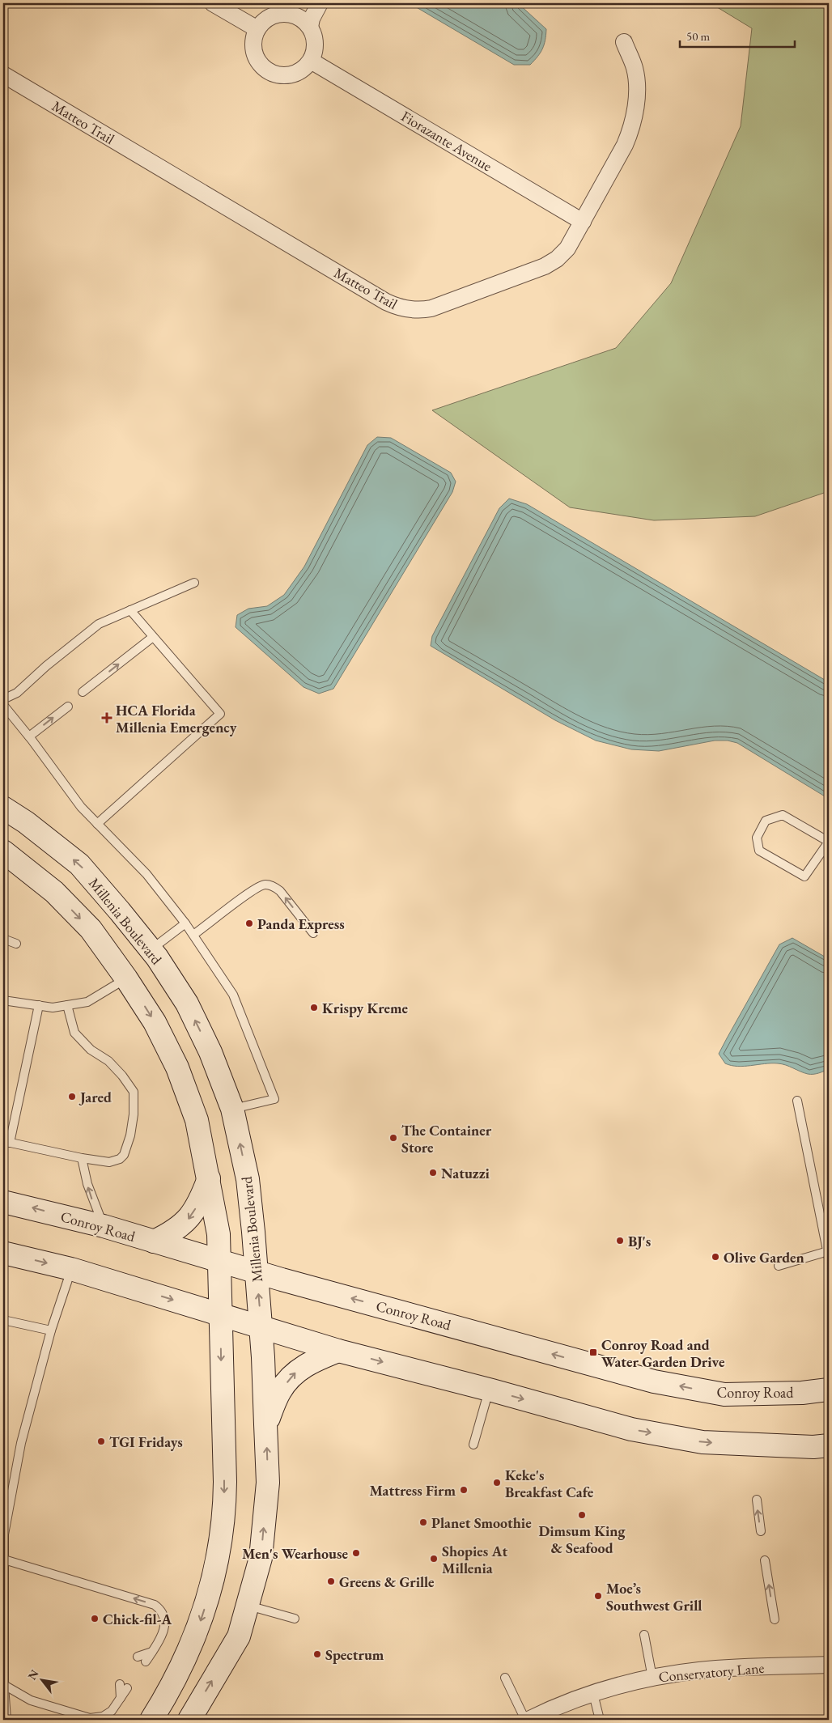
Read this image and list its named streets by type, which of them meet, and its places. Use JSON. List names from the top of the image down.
{
  "streets": {
    "street": [
      "Matteo Trail",
      "Fiorazante Avenue",
      "Millenia Boulevard",
      "Conroy Road",
      "Conservatory Lane"
    ]
  },
  "crossings": [
    ["Matteo Trail", "Fiorazante Avenue"],
    ["Millenia Boulevard", "Conroy Road"]
  ],
  "places": {
    "health": ["HCA Florida Millenia Emergency"],
    "other": [
      "Panda Express",
      "Krispy Kreme",
      "Jared",
      "The Container Store",
      "Natuzzi",
      "BJ's",
      "Olive Garden",
      "TGI Fridays",
      "Keke's Breakfast Cafe",
      "Mattress Firm",
      "Dimsum King & Seafood",
      "Planet Smoothie",
      "Men's Wearhouse",
      "Shopies At Millenia",
      "Greens & Grille",
      "Moe’s Southwest Grill",
      "Chick-fil-A",
      "Spectrum"
    ],
    "transit": ["Conroy Road and Water Garden Drive"]
  },
  "scale_bar": "50 m",
  "north": "top left"
}
